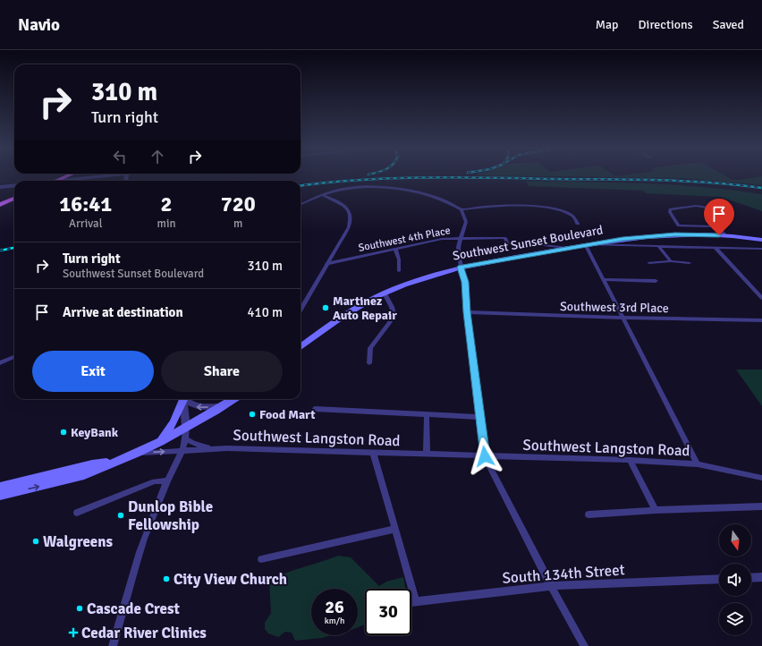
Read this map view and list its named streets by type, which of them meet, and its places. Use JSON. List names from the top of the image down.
{
  "streets": {
    "main road": ["Southwest Sunset Boulevard"],
    "street": [
      "Southwest 4th Place",
      "Southwest 3rd Place",
      "Southwest Langston Road",
      "South 134th Street"
    ]
  },
  "crossings": [
    ["Southwest 4th Place", "Southwest Sunset Boulevard"]
  ],
  "places": {
    "other": [
      "Martinez Auto Repair",
      "Food Mart",
      "KeyBank",
      "Dunlop Bible Fellowship",
      "Walgreens",
      "City View Church",
      "Cascade Crest"
    ],
    "health": ["Cedar River Clinics"]
  },
  "north": "bottom",
  "page": {
    "header": "Navio",
    "nav": ["Map", "Directions", "Saved"],
    "turn": ["310 m", "Turn right"],
    "eta": [
      "16:41",
      "Arrival",
      "2",
      "min",
      "720",
      "m"
    ],
    "list": [
      {
        "name": "Turn right",
        "note": "Southwest Sunset Boulevard",
        "value": "310 m"
      },
      {
        "name": "Arrive at destination",
        "value": "410 m"
      }
    ],
    "buttons": ["Exit", "Share"],
    "speed": "26 km/h",
    "limit": "30"
  }
}
